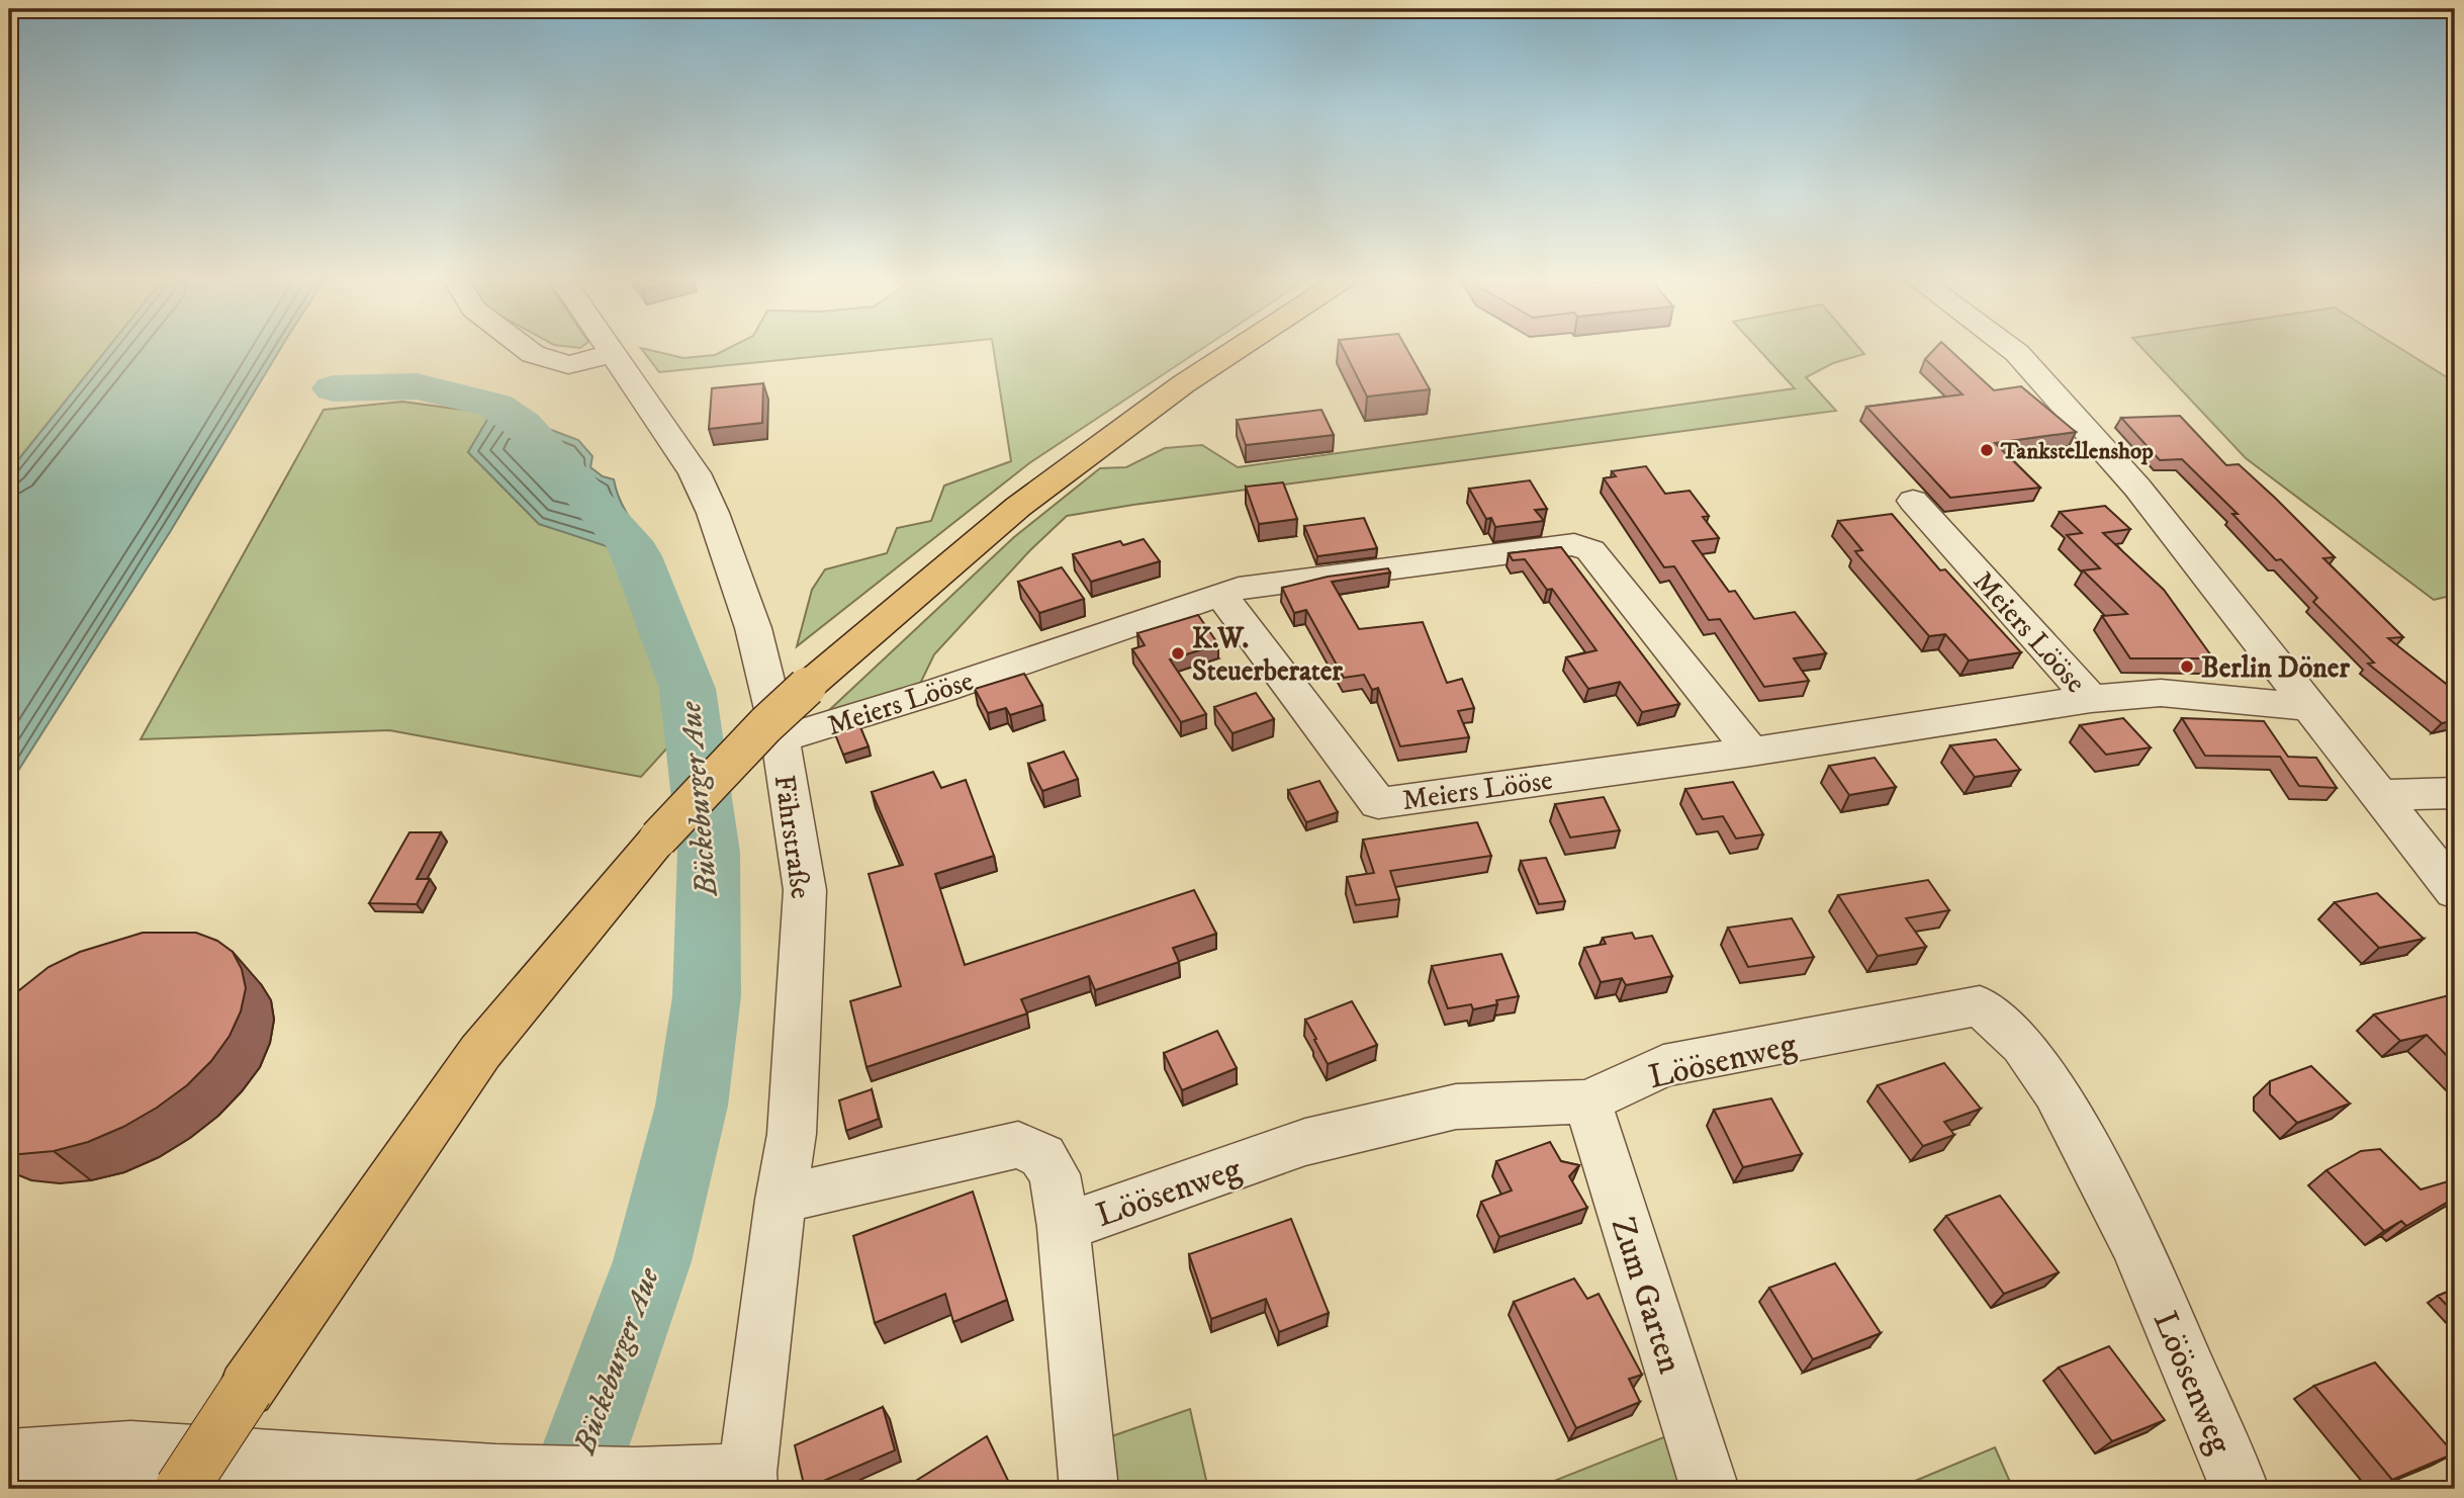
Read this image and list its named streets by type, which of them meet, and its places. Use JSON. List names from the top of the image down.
{
  "streets": {
    "street": [
      "Meiers Lööse",
      "Fährstraße",
      "Löösenweg",
      "Zum Garten"
    ]
  },
  "crossings": [
    ["Meiers Lööse", "Fährstraße"],
    ["Fährstraße", "Löösenweg"],
    ["Löösenweg", "Zum Garten"]
  ],
  "water": ["Bückeburger Aue"],
  "places": ["Tankstellenshop", "K.W. Steuerberater", "Berlin Döner"]
}
